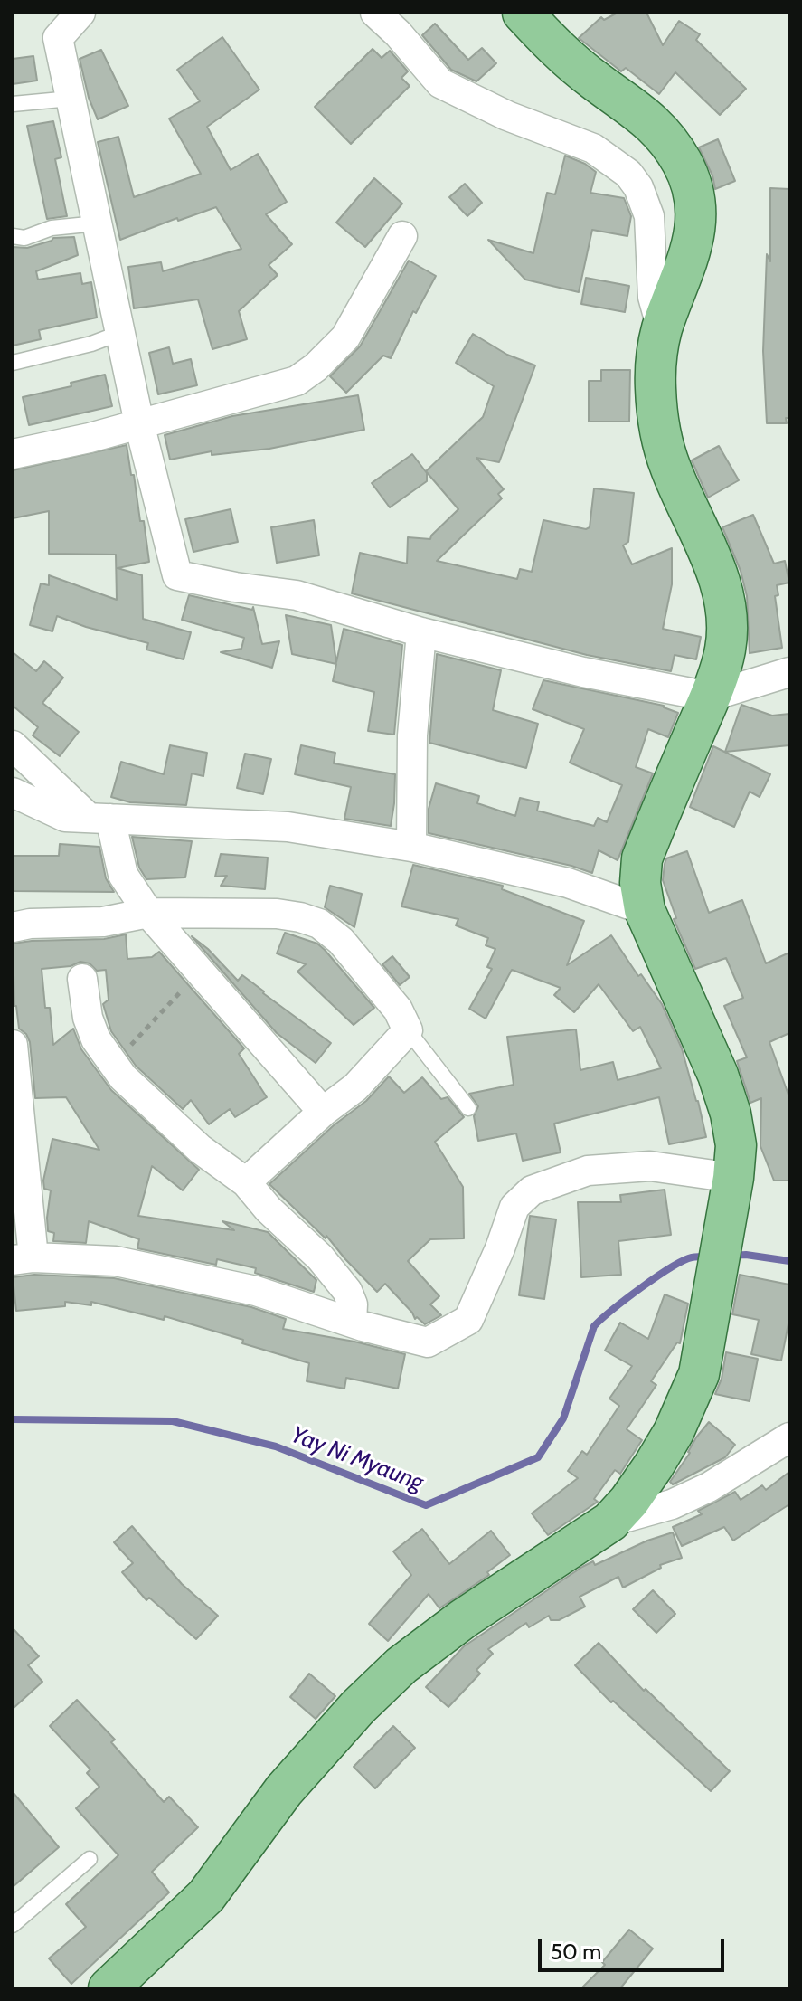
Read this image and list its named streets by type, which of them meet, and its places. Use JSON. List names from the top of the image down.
{
  "water": ["Yay Ni Myaung"],
  "scale_bar": "50 m"
}
